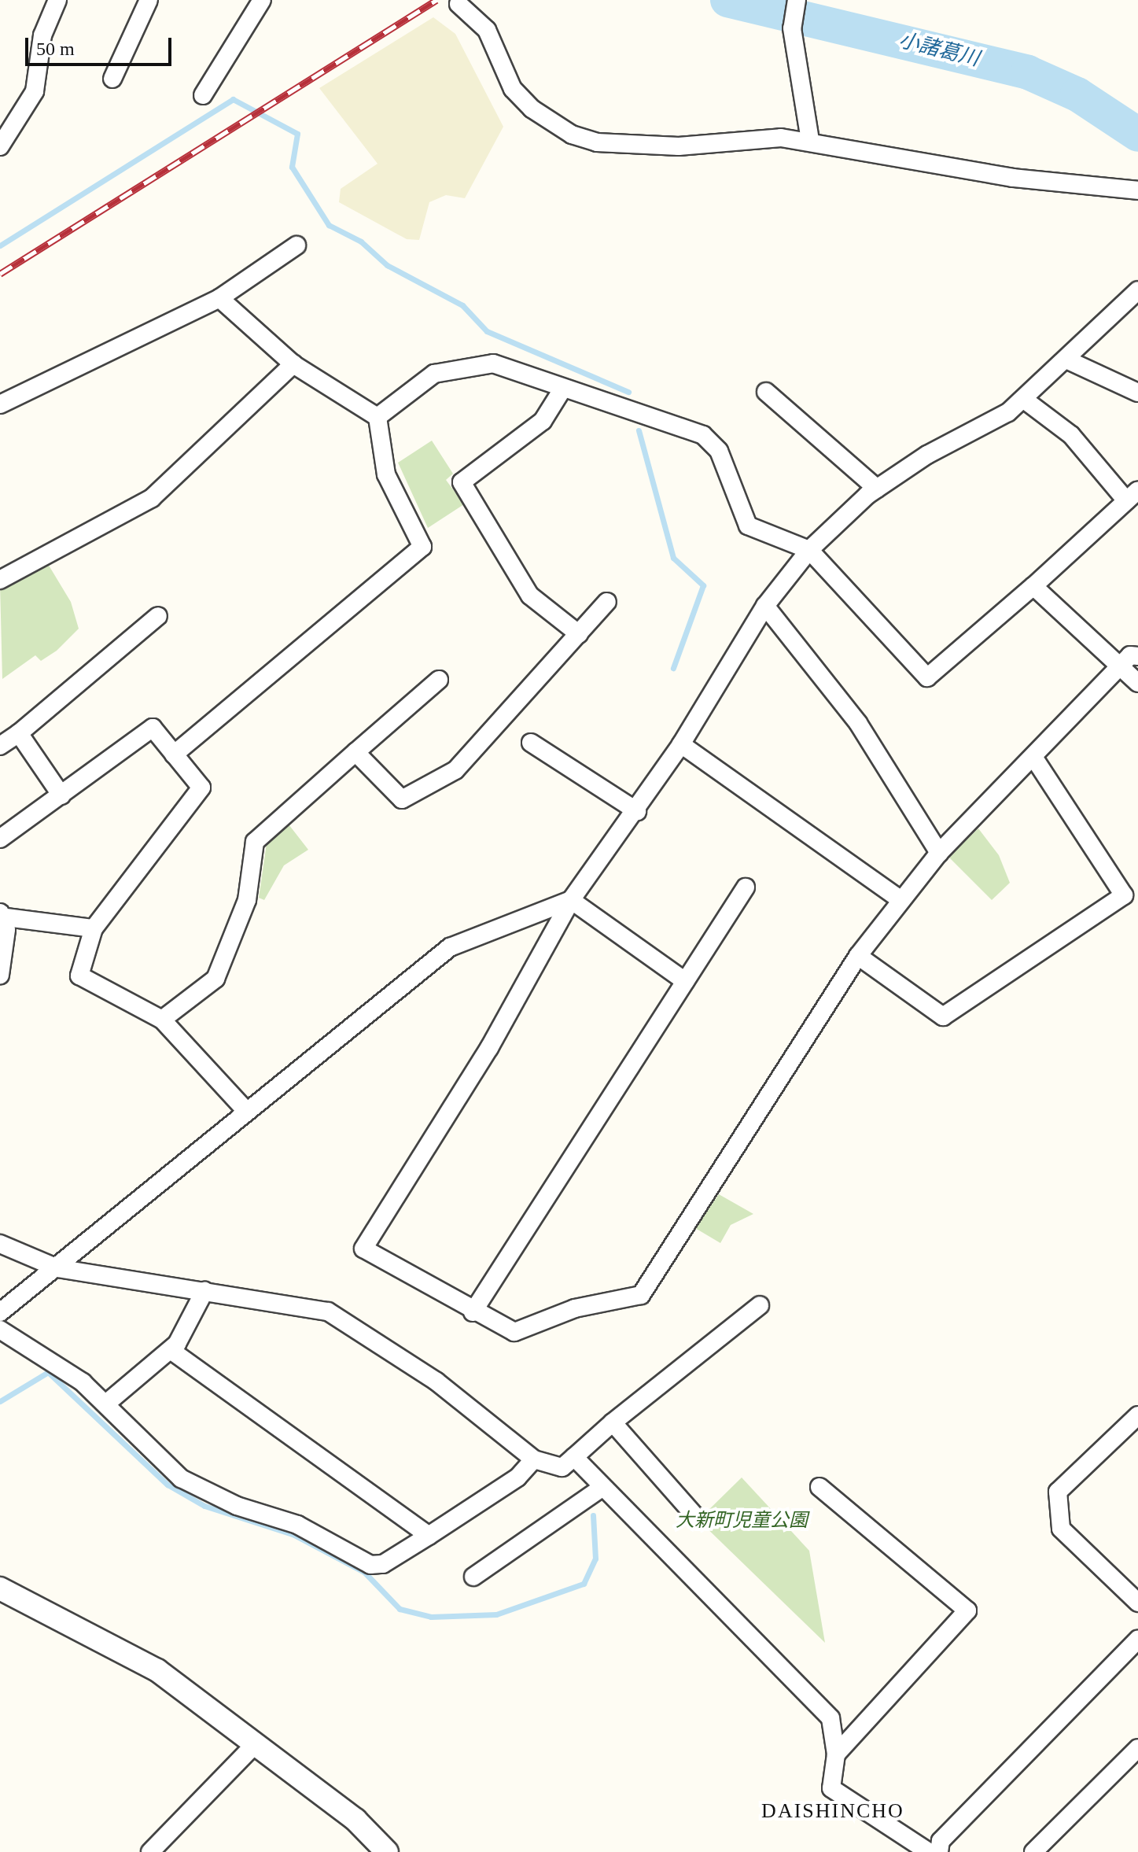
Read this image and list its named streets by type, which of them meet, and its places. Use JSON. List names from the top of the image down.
{
  "districts": ["DAISHINCHO"],
  "water": ["小諸葛川"],
  "parks": ["大新町児童公園"],
  "scale_bar": "50 m"
}
